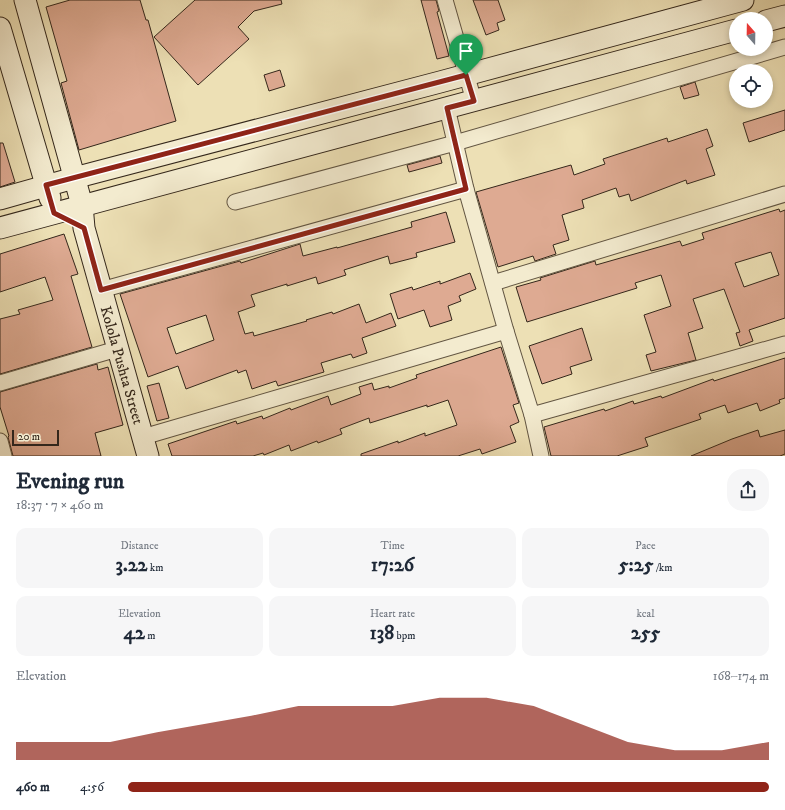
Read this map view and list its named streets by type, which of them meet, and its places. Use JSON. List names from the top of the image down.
{
  "streets": {
    "main road": ["Kolola Pushta Street"]
  },
  "scale_bar": "20 m",
  "north": "top",
  "page": {
    "scale": "20 m",
    "heading": ["Evening run", "18:37 · 7 × 460 m"],
    "stats": [
      ["Distance", "3.22 km"],
      ["Time", "17:26"],
      ["Pace", "5:25 /km"],
      ["Elevation", "42 m"],
      ["Heart rate", "138 bpm"],
      ["kcal", "255"]
    ],
    "chart": ["Elevation", "168–174 m"],
    "list": [
      {
        "name": "460 m",
        "note": "4:56"
      }
    ]
  }
}
